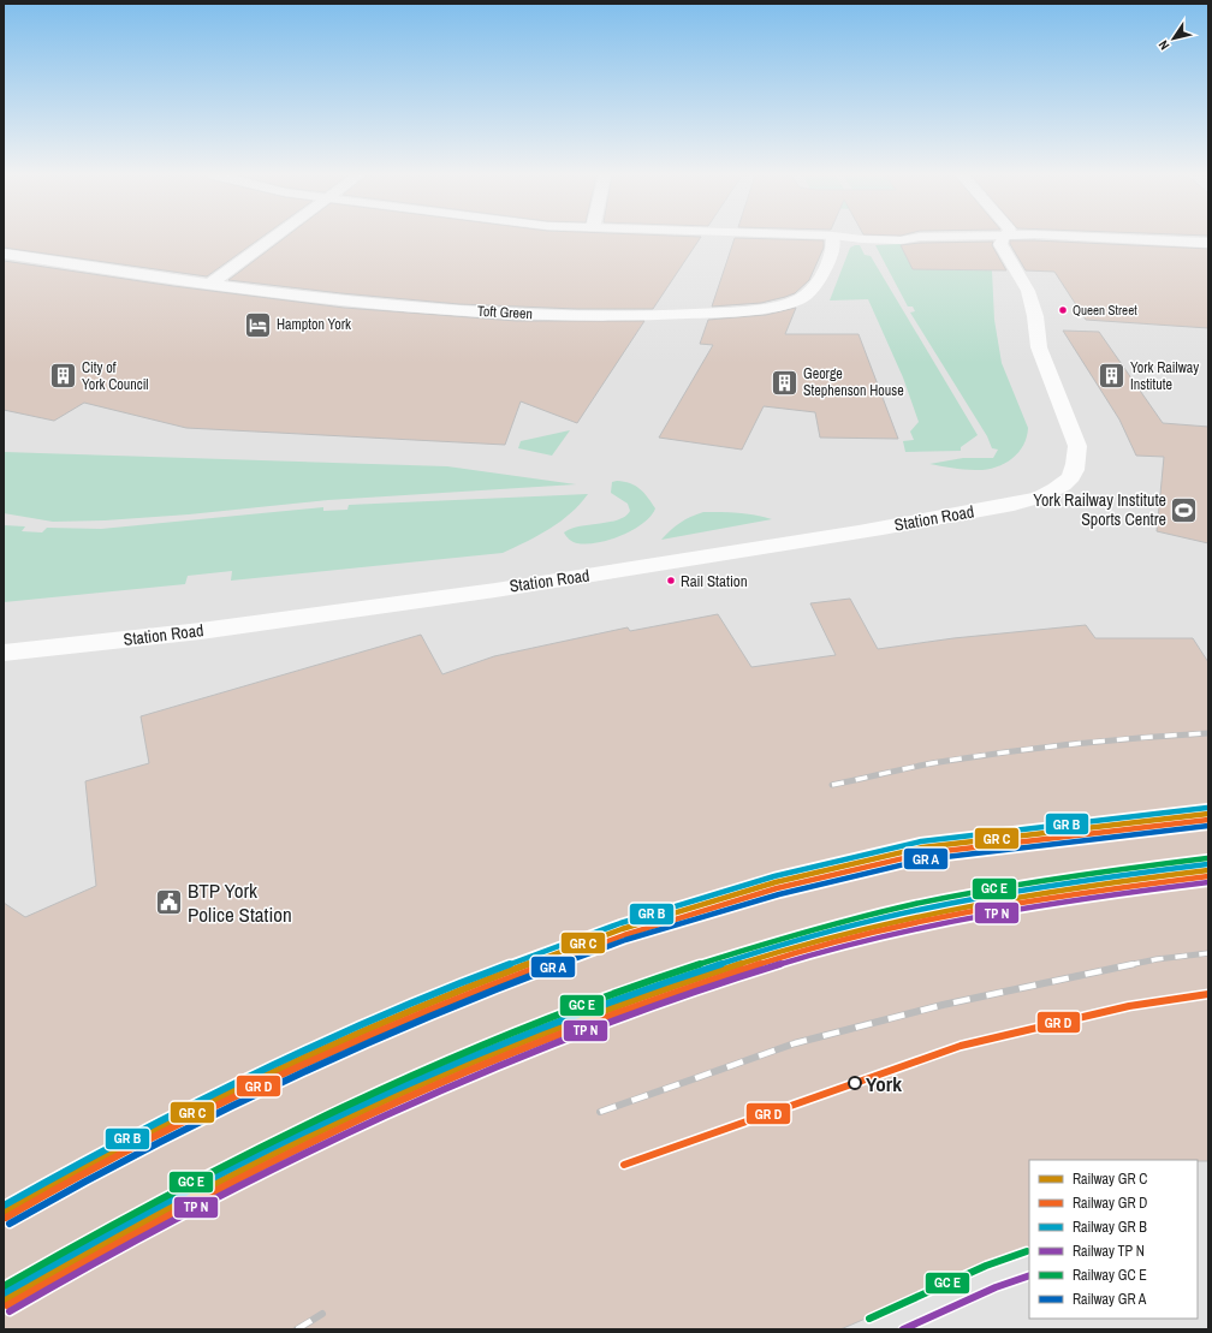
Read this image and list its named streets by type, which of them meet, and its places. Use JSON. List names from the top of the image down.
{
  "streets": {
    "street": ["Toft Green", "Station Road"]
  },
  "places": {
    "other": ["Queen Street", "Rail Station", "York"],
    "hotel": ["Hampton York"],
    "building": ["City of York Council", "York Railway Institute", "George Stephenson House"],
    "sports": ["York Railway Institute Sports Centre"],
    "public building": ["BTP York Police Station"]
  },
  "legend": [
    "Railway GR C",
    "Railway GR D",
    "Railway GR B",
    "Railway TP N",
    "Railway GC E",
    "Railway GR A"
  ],
  "north": "bottom left"
}
